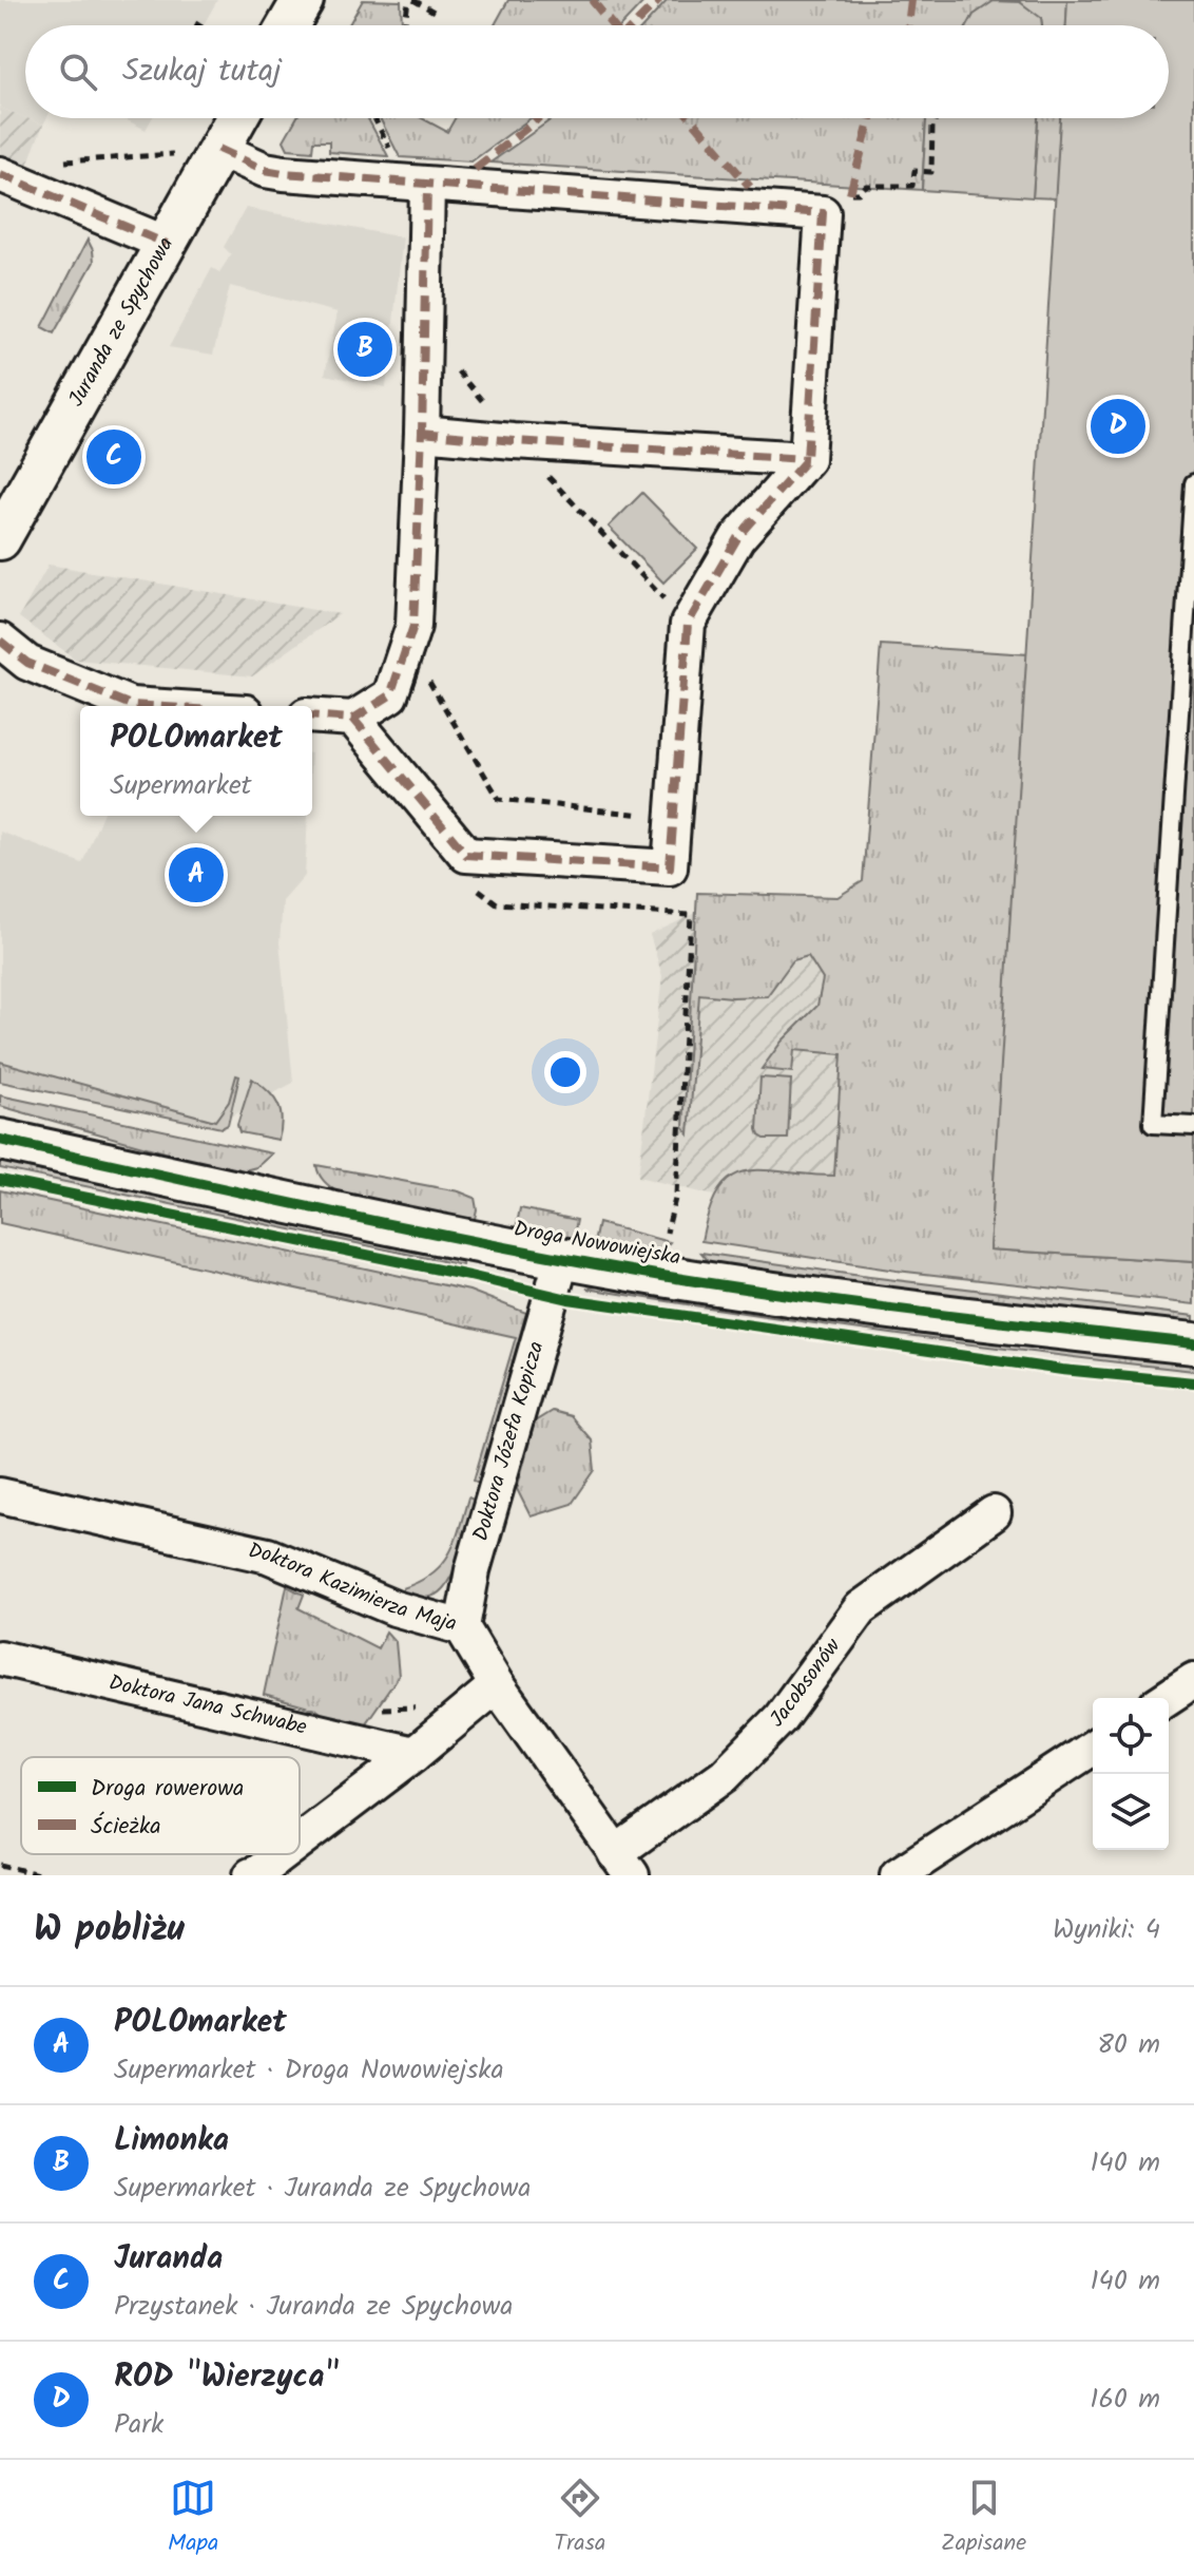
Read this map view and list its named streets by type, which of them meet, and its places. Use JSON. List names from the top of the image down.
{
  "streets": {
    "street": [
      "Juranda ze Spychowa",
      "Droga Nowowiejska",
      "Doktora Józefa Kopicza",
      "Doktora Kazimierza Maja",
      "Jacobsonów",
      "Doktora Jana Schwabe"
    ]
  },
  "crossings": [
    ["Droga Nowowiejska", "Doktora Józefa Kopicza"],
    ["Doktora Józefa Kopicza", "Doktora Kazimierza Maja"],
    ["Doktora Kazimierza Maja", "Jacobsonów"]
  ],
  "legend": ["Droga rowerowa", "Ścieżka"],
  "page": {
    "search": "Szukaj tutaj",
    "pins": [
      "B",
      "D",
      "C",
      "A"
    ],
    "popup": ["POLOmarket", "Supermarket"],
    "heading": ["W pobliżu", "Wyniki: 4"],
    "list": [
      {
        "mark": "A",
        "name": "POLOmarket",
        "note": "Supermarket · Droga Nowowiejska",
        "value": "80 m"
      },
      {
        "mark": "B",
        "name": "Limonka",
        "note": "Supermarket · Juranda ze Spychowa",
        "value": "140 m"
      },
      {
        "mark": "C",
        "name": "Juranda",
        "note": "Przystanek · Juranda ze Spychowa",
        "value": "140 m"
      },
      {
        "mark": "D",
        "name": "ROD \"Wierzyca\"",
        "note": "Park",
        "value": "160 m"
      }
    ],
    "nav": ["Mapa", "Trasa", "Zapisane"]
  }
}
